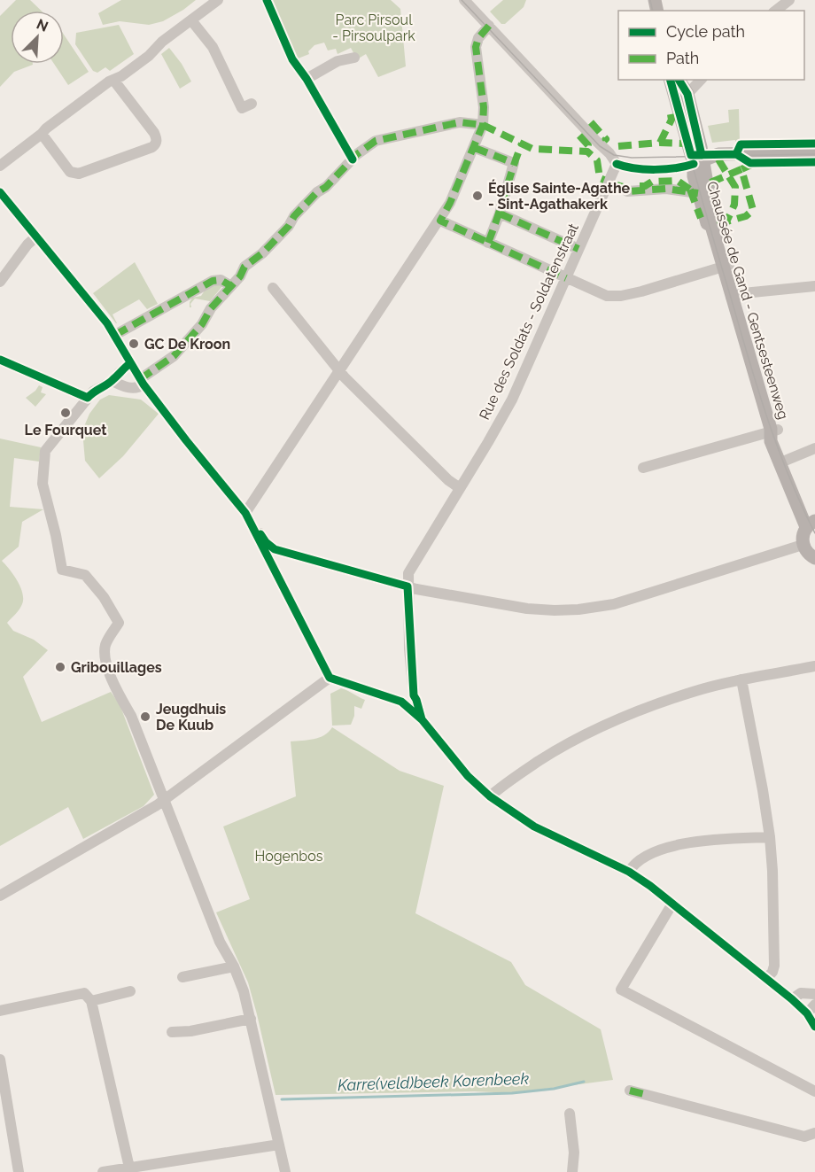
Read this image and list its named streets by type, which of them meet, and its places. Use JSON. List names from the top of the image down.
{
  "streets": {
    "main road": ["Chaussée de Gand - Gentsesteenweg"],
    "street": ["Rue des Soldats - Soldatenstraat"]
  },
  "water": ["Karre(veld)beek Korenbeek"],
  "parks": ["Parc Pirsoul - Pirsoulpark", "Hogenbos"],
  "places": [
    "Église Sainte-Agathe - Sint-Agathakerk",
    "GC De Kroon",
    "Le Fourquet",
    "Gribouillages",
    "Jeugdhuis De Kuub"
  ],
  "legend": ["Cycle path", "Path"],
  "north": "top right"
}
